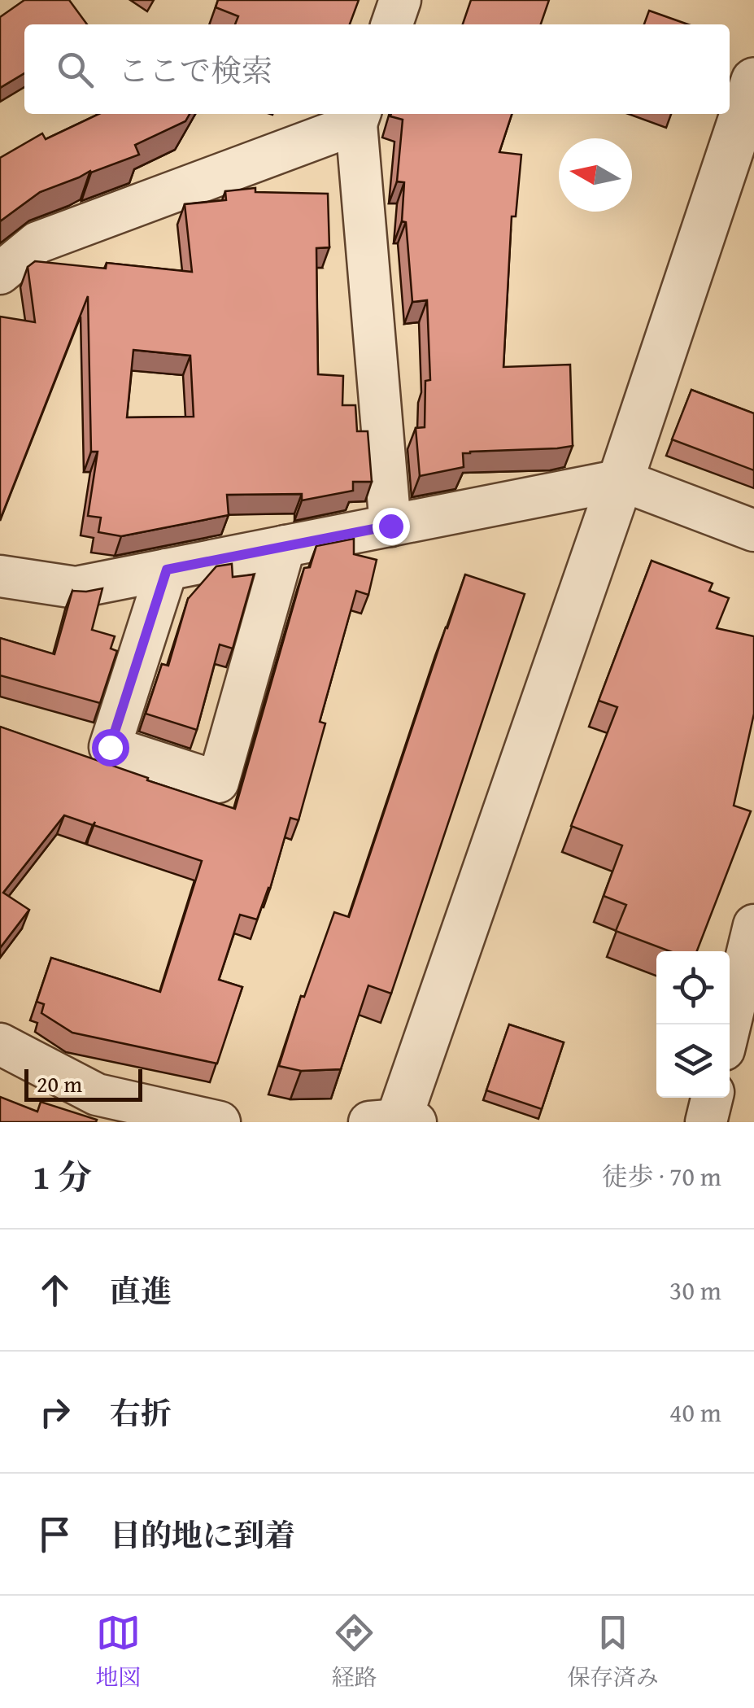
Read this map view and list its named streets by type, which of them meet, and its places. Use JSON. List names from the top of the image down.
{
  "scale_bar": "20 m",
  "north": "left",
  "page": {
    "search": "ここで検索",
    "scale": "20 m",
    "heading": ["1 分", "徒歩 · 70 m"],
    "list": [
      ["直進", "30 m"],
      ["右折", "40 m"],
      "目的地に到着"
    ],
    "nav": ["地図", "経路", "保存済み"]
  }
}
